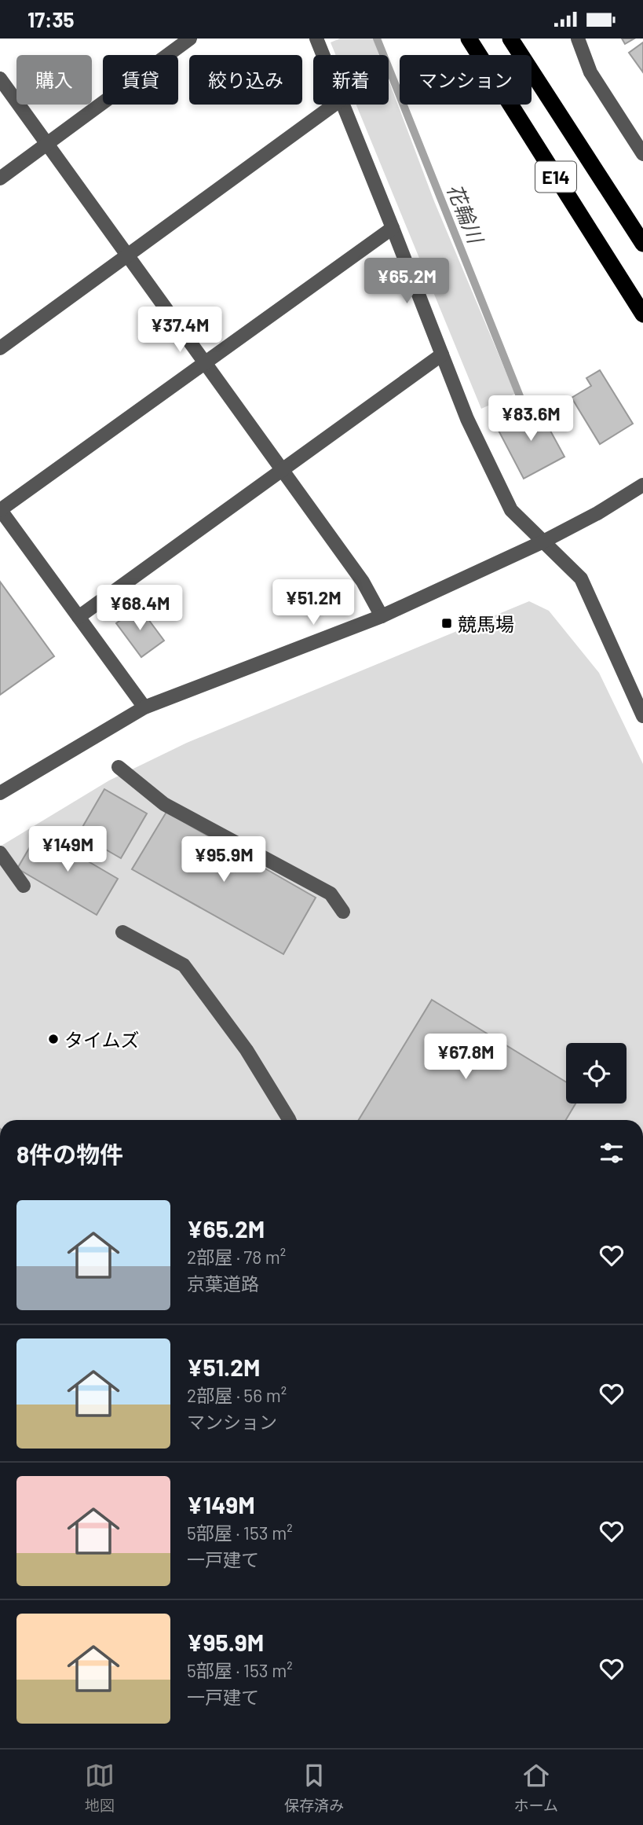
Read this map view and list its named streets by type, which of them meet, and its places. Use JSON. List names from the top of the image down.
{
  "streets": {
    "highway": ["E14"]
  },
  "water": ["花輪川"],
  "places": {
    "transit": ["競馬場"],
    "other": ["タイムズ"]
  },
  "page": {
    "status": "17:35",
    "chip": [
      "購入",
      "賃貸",
      "絞り込み",
      "新着",
      "マンション"
    ],
    "price": [
      "¥65.2M",
      "¥37.4M",
      "¥83.6M",
      "¥51.2M",
      "¥68.4M",
      "¥149M",
      "¥95.9M",
      "¥67.8M"
    ],
    "heading": "8件の物件",
    "list": [
      {
        "name": "¥65.2M",
        "note": "2部屋 · 78 m² · 京葉道路"
      },
      {
        "name": "¥51.2M",
        "note": "2部屋 · 56 m² · マンション"
      },
      {
        "name": "¥149M",
        "note": "5部屋 · 153 m² · 一戸建て"
      },
      {
        "name": "¥95.9M",
        "note": "5部屋 · 153 m² · 一戸建て"
      }
    ],
    "tabs": ["地図", "保存済み", "ホーム"]
  }
}
